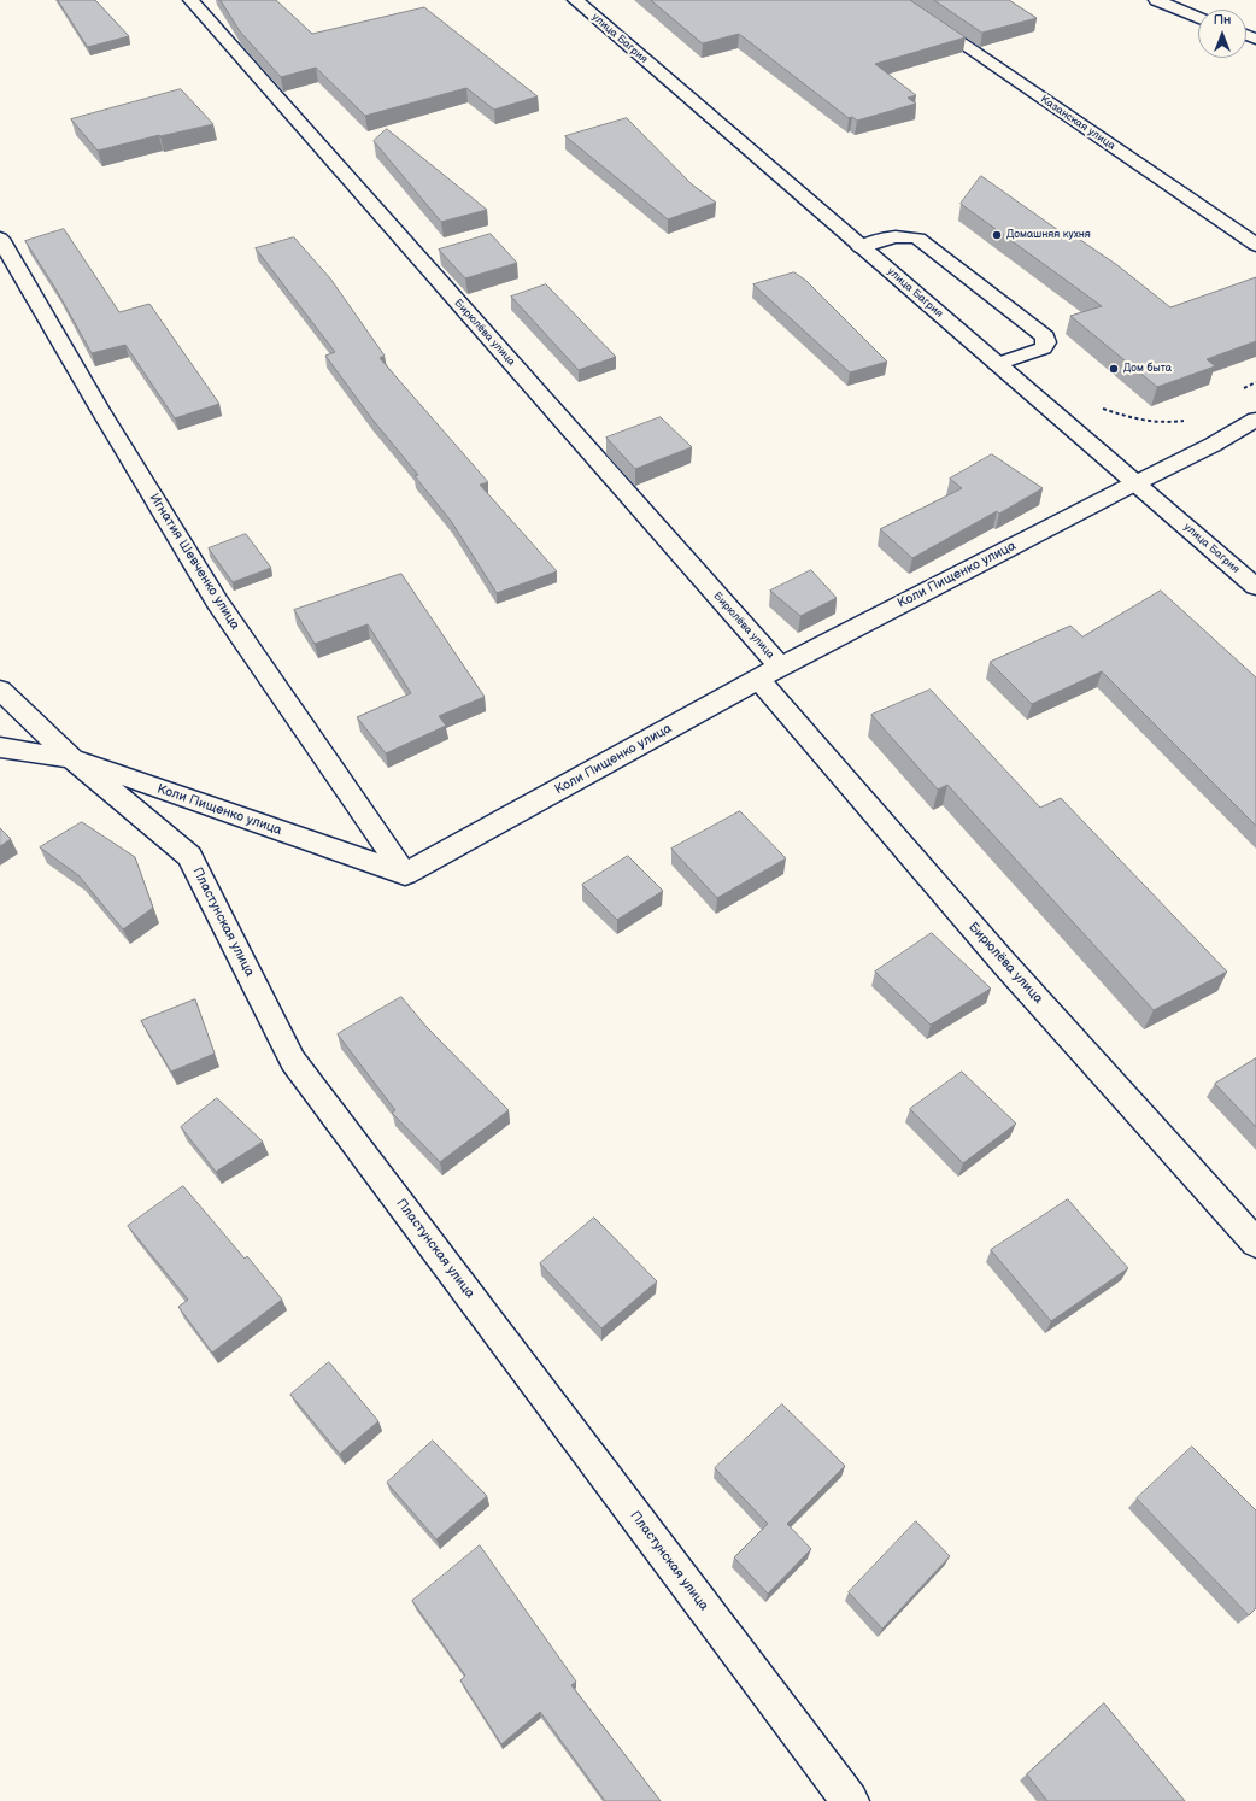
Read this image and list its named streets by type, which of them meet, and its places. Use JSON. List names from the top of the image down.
{
  "streets": {
    "street": [
      "улица Багрия",
      "Казанская улица",
      "Бирюлёва улица",
      "Игнатия Шевченко улица",
      "Коли Пищенко улица",
      "Пластунская улица"
    ]
  },
  "crossings": [
    ["улица Багрия", "Коли Пищенко улица"],
    ["Бирюлёва улица", "Коли Пищенко улица"],
    ["Игнатия Шевченко улица", "Коли Пищенко улица"],
    ["Коли Пищенко улица", "Пластунская улица"]
  ],
  "places": ["Домашняя кухня", "Дом быта"],
  "north": "top"
}
